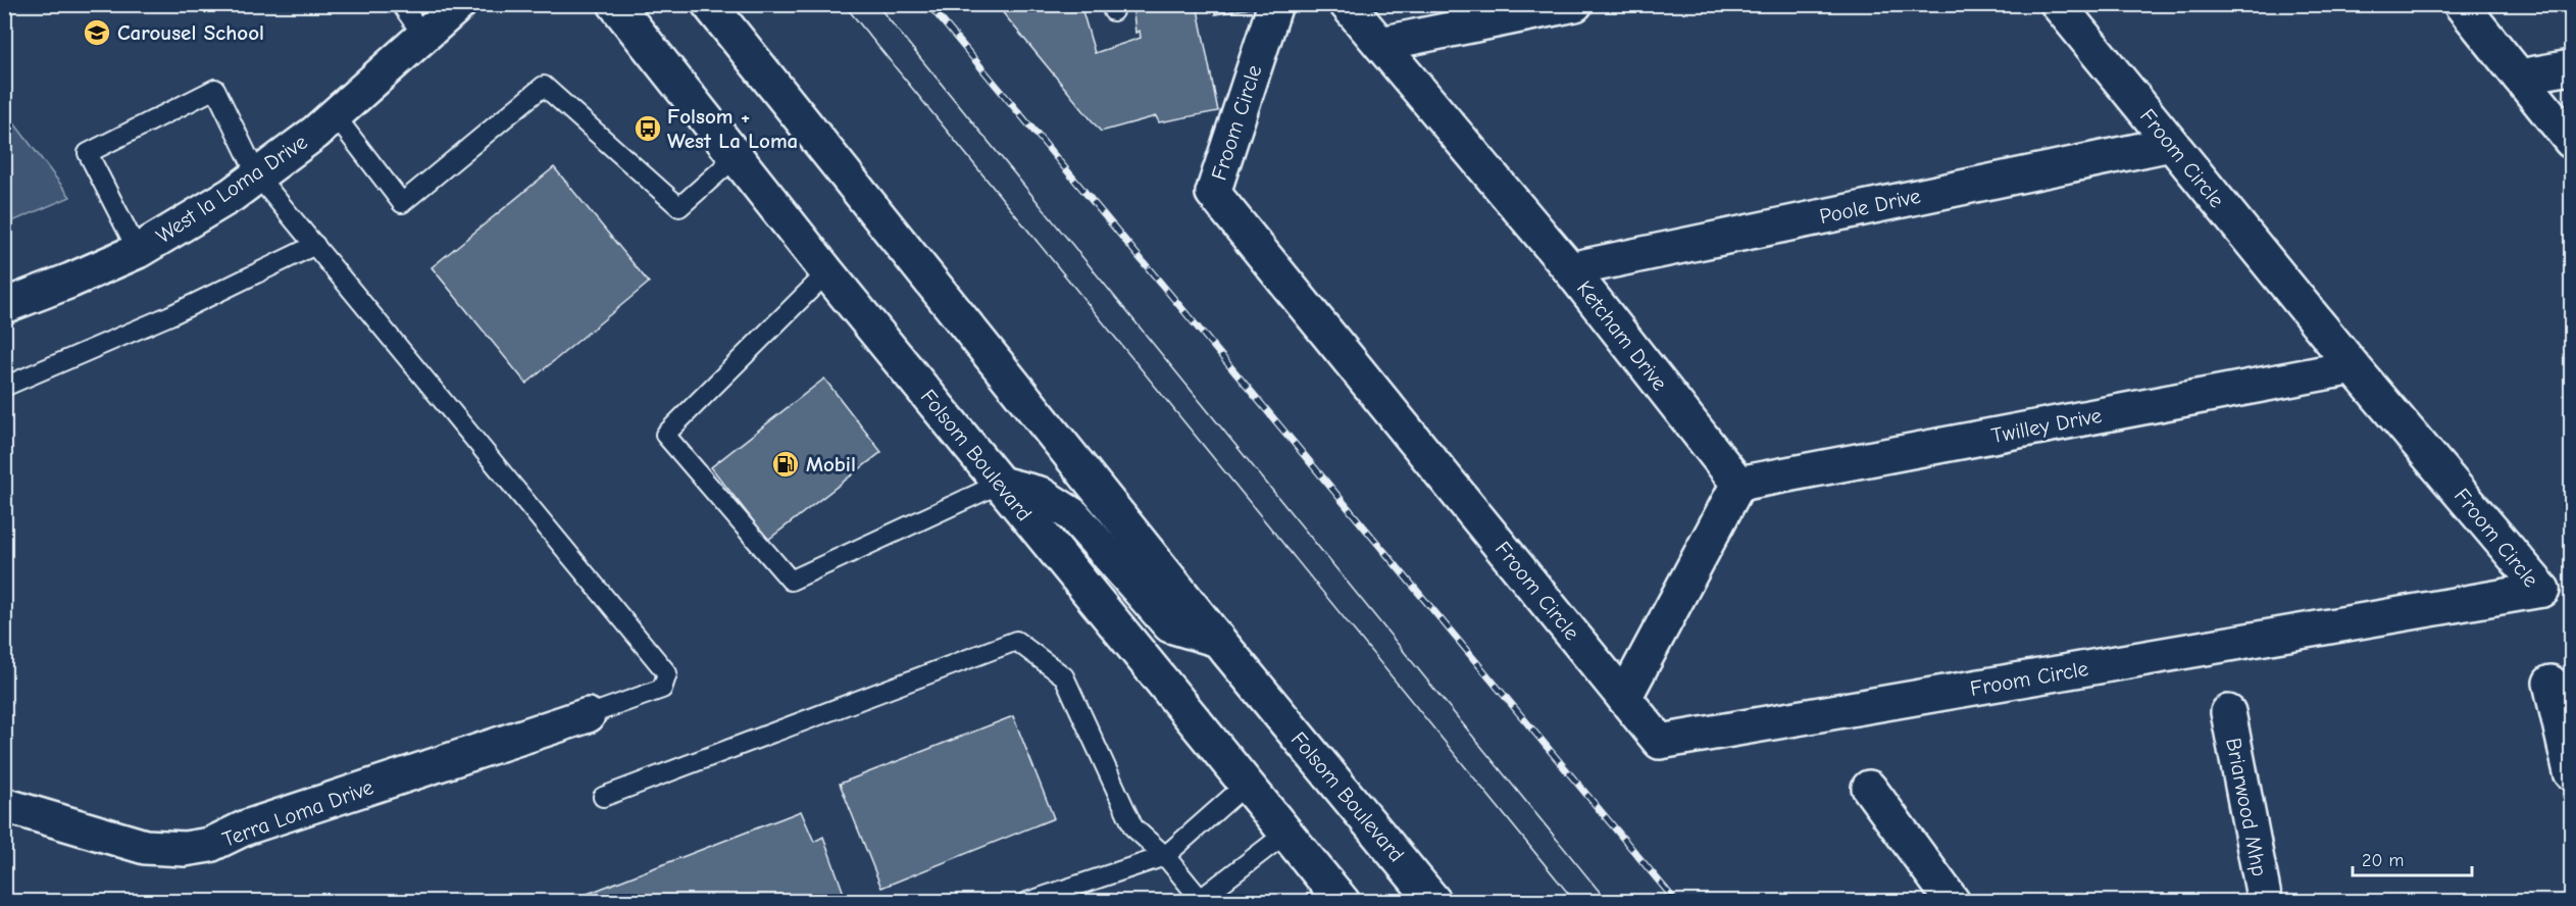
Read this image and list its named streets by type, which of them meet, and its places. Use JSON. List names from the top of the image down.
{
  "streets": {
    "street": [
      "Froom Circle",
      "West la Loma Drive",
      "Poole Drive",
      "Ketcham Drive",
      "Twilley Drive",
      "Folsom Boulevard",
      "Briarwood Mhp",
      "Terra Loma Drive"
    ]
  },
  "crossings": [
    ["Froom Circle", "Poole Drive"],
    ["Froom Circle", "Twilley Drive"],
    ["Poole Drive", "Ketcham Drive"],
    ["Ketcham Drive", "Twilley Drive"]
  ],
  "places": {
    "school or university": ["Carousel School"],
    "bus stop": ["Folsom + West La Loma"],
    "fuel station": ["Mobil"]
  },
  "scale_bar": "20 m"
}
